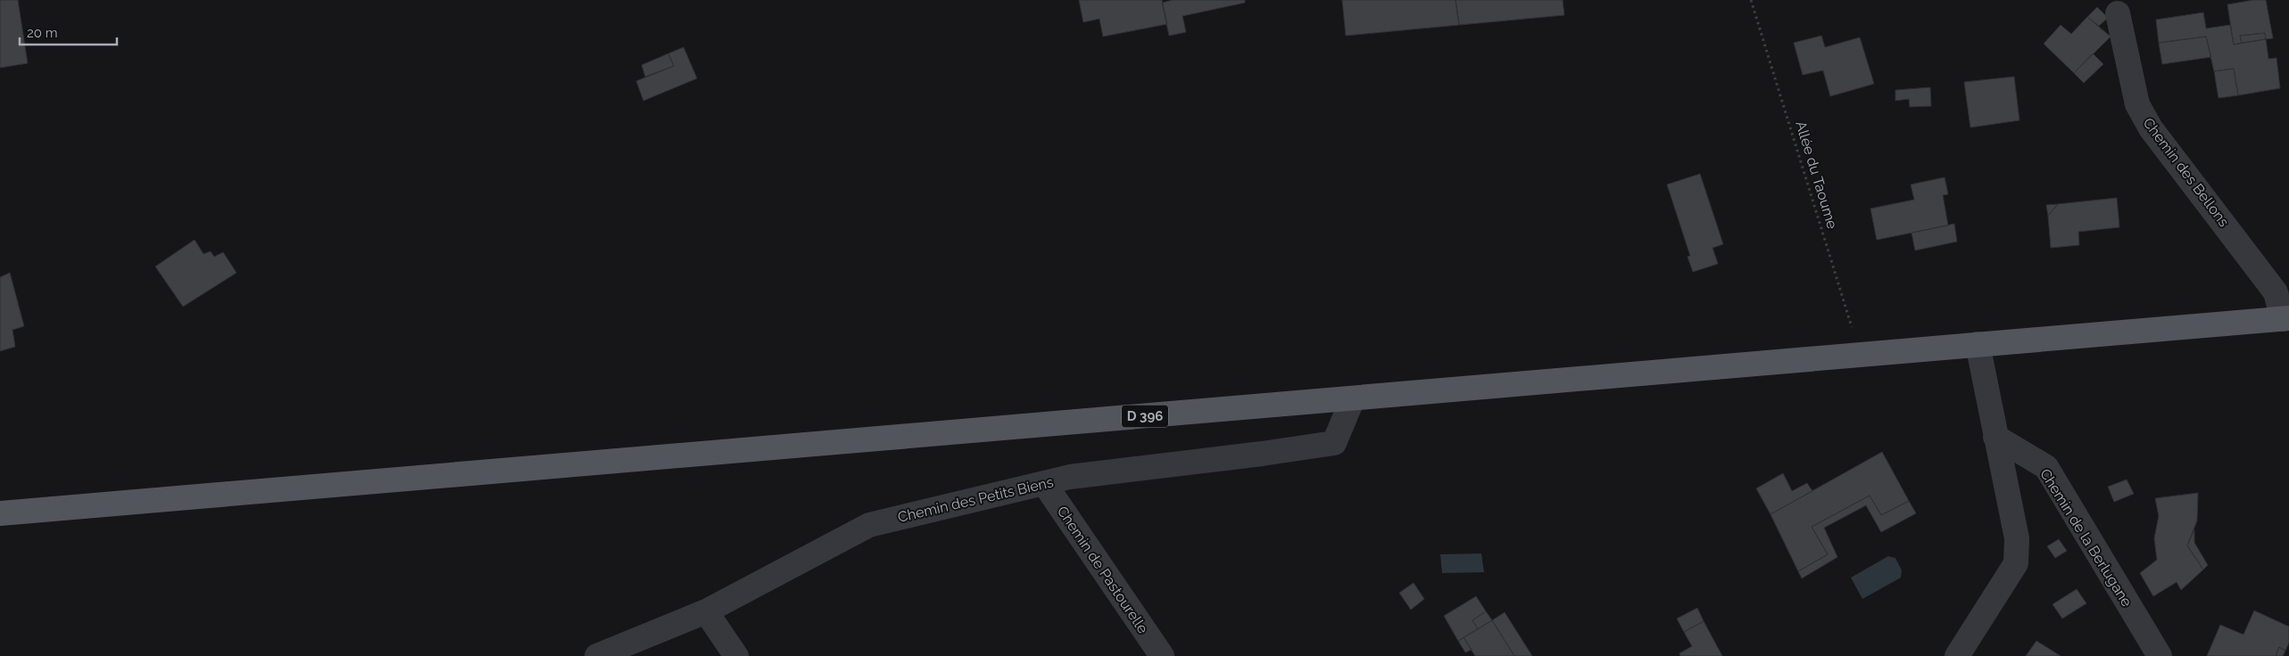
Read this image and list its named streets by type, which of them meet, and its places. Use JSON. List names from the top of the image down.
{
  "streets": {
    "main road": ["D 396"],
    "street": [
      "Chemin des Bellons",
      "Chemin des Petits Biens",
      "Chemin de la Berlugane",
      "Chemin de Pastourelle"
    ],
    "path": ["Allée du Taoume"]
  },
  "crossings": [
    ["Chemin des Bellons", "D 396"],
    ["Allée du Taoume", "D 396"],
    ["D 396", "Chemin des Petits Biens"],
    ["Chemin des Petits Biens", "Chemin de Pastourelle"]
  ],
  "scale_bar": "20 m"
}
